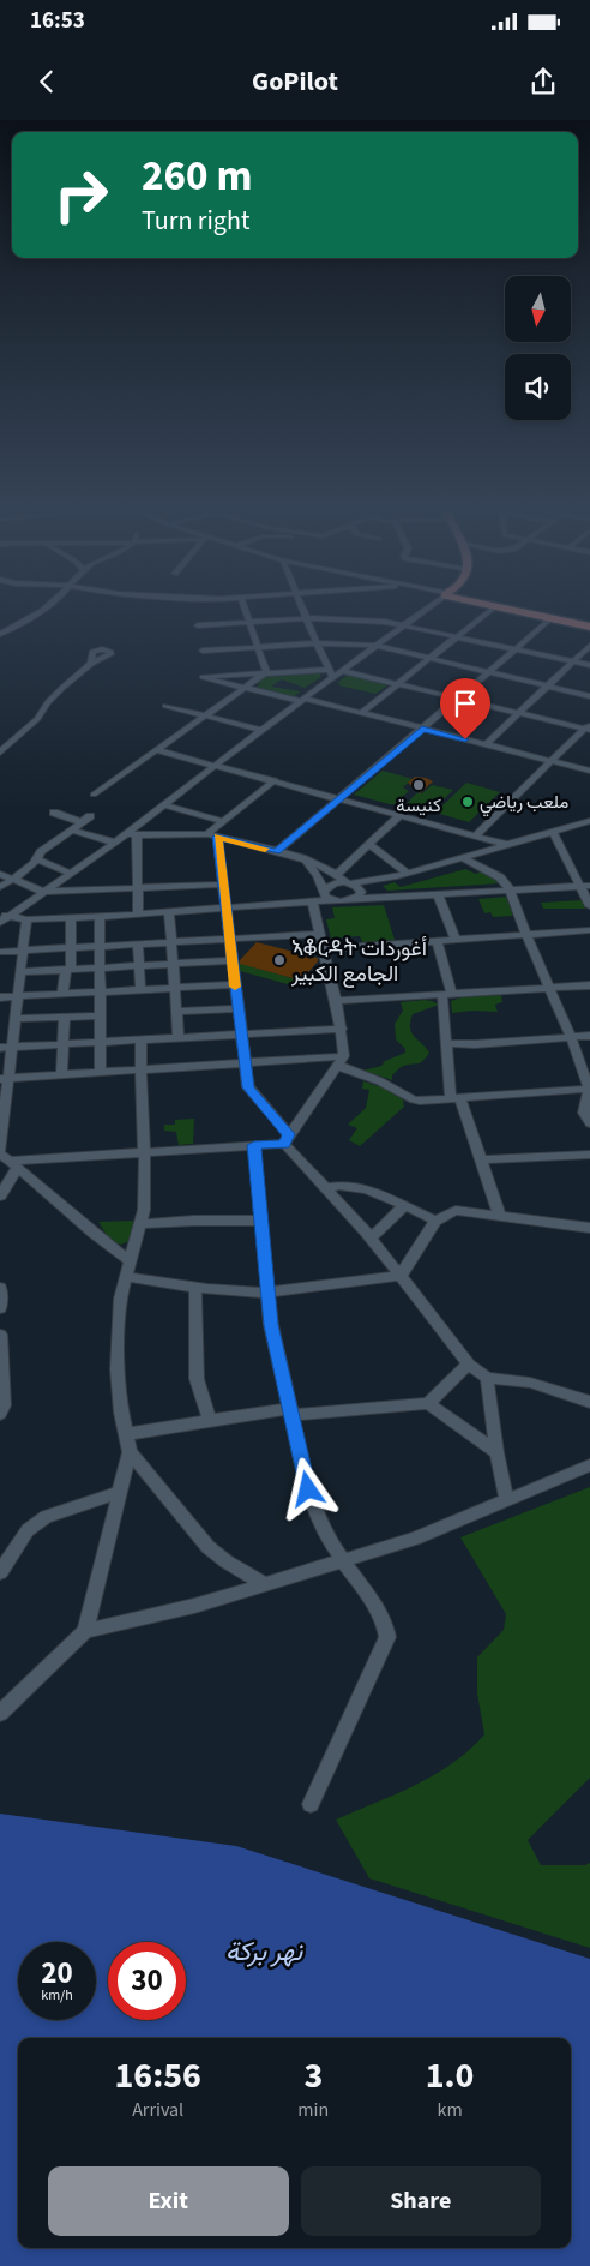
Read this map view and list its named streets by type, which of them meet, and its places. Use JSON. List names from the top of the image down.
{
  "water": ["نهر بركة"],
  "places": ["كنيسة", "ملعب رياضي", "ኣቆርዳት أغوردات الجامع الكبير"],
  "north": "bottom",
  "page": {
    "status": "16:53",
    "header": "GoPilot",
    "turn": ["260 m", "Turn right"],
    "speed": "20 km/h",
    "limit": "30",
    "eta": [
      "16:56",
      "Arrival",
      "3",
      "min",
      "1.0",
      "km"
    ],
    "buttons": ["Exit", "Share"]
  }
}
